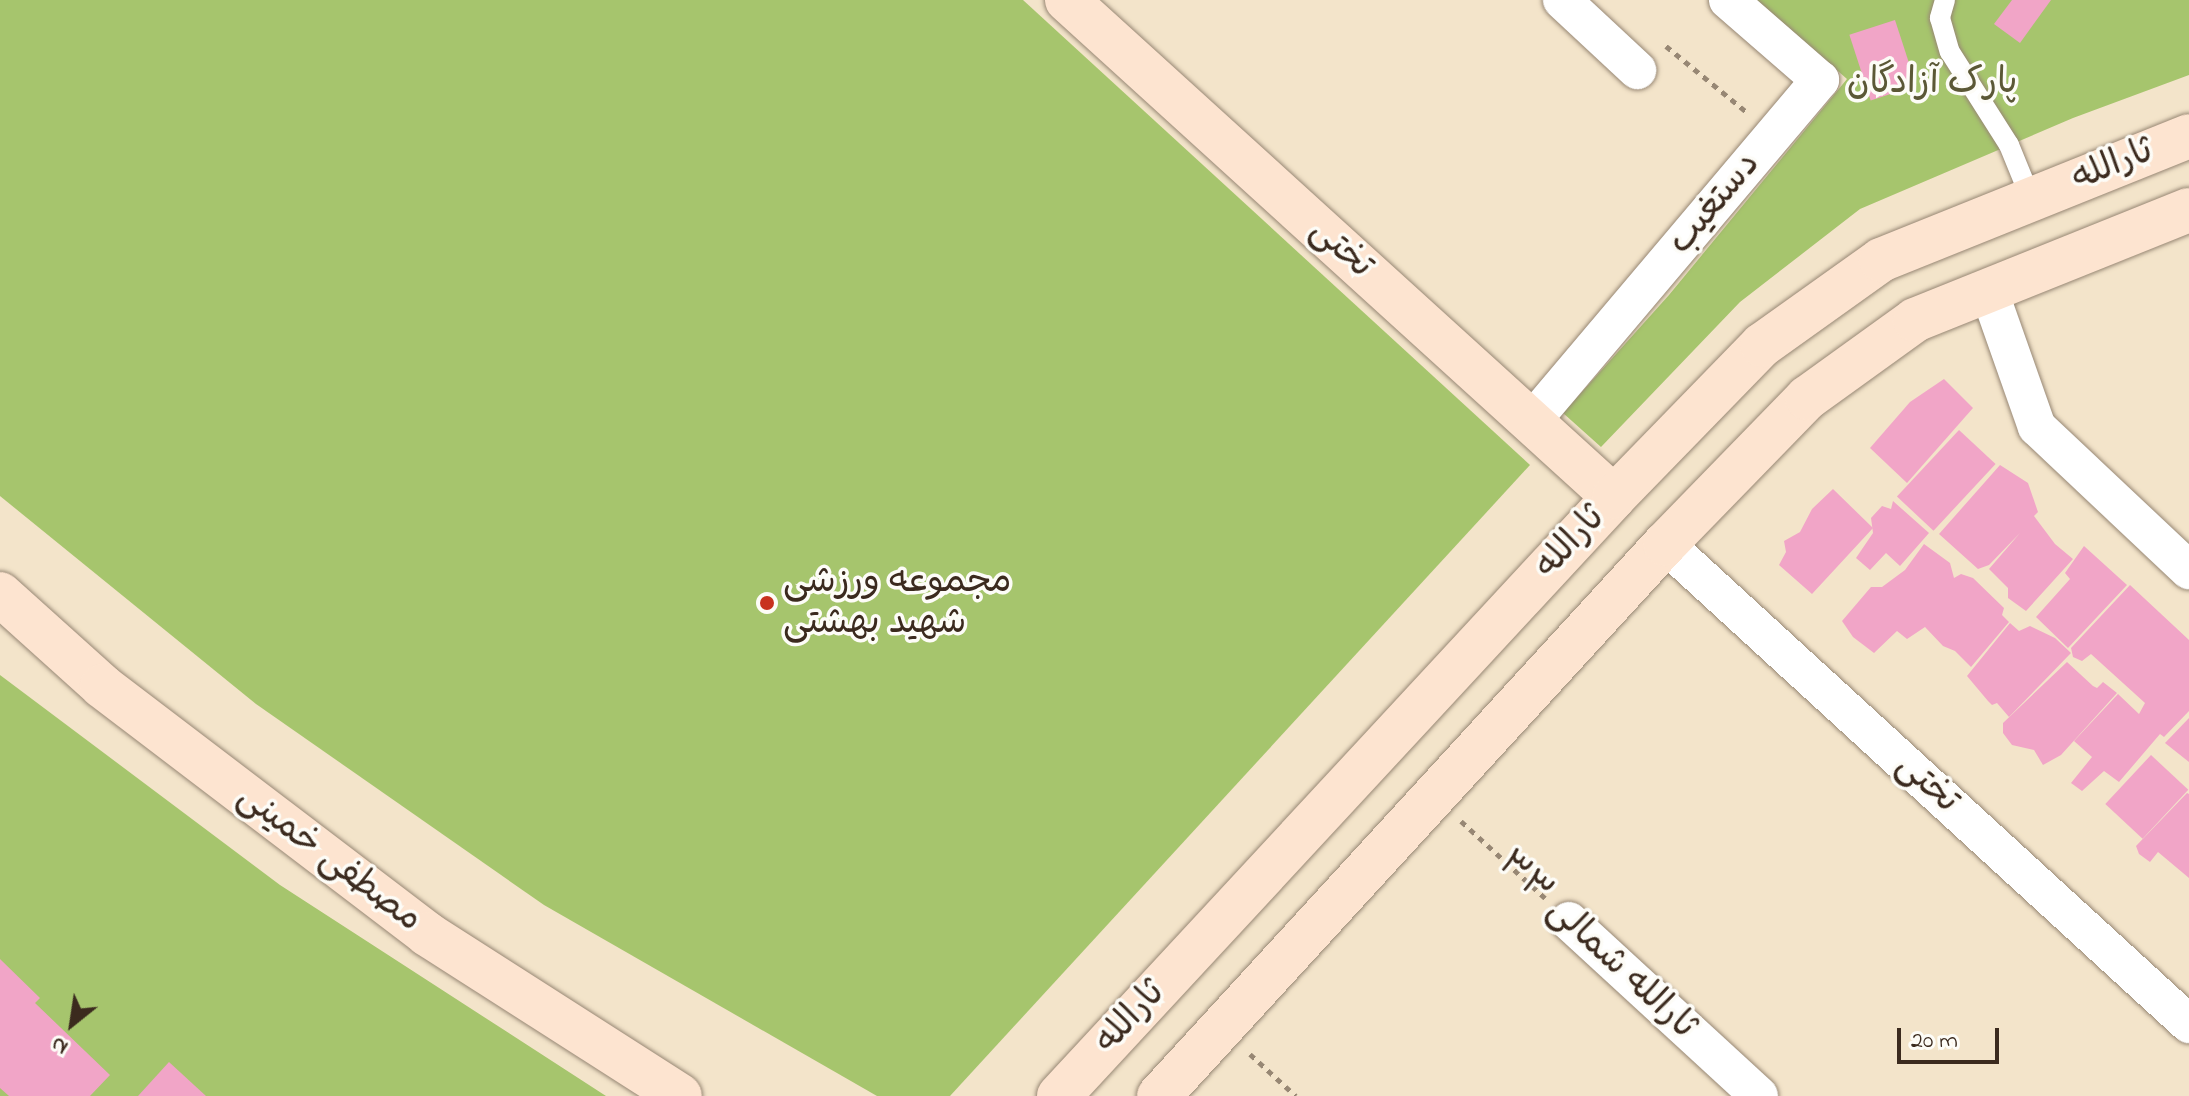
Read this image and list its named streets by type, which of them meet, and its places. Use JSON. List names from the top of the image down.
{
  "streets": {
    "main road": ["ثارالله", "تختی", "مصطفی خمینی"],
    "street": ["دستغیب", "ثارالله شمالی ۳۳"]
  },
  "crossings": [
    ["ثارالله", "تختی"],
    ["ثارالله", "ثارالله شمالی ۳۳"],
    ["دستغیب", "تختی"]
  ],
  "parks": ["پارک آزادگان"],
  "places": ["مجموعه ورزشی شهید بهشتی"],
  "scale_bar": "20 m",
  "north": "bottom left"
}
